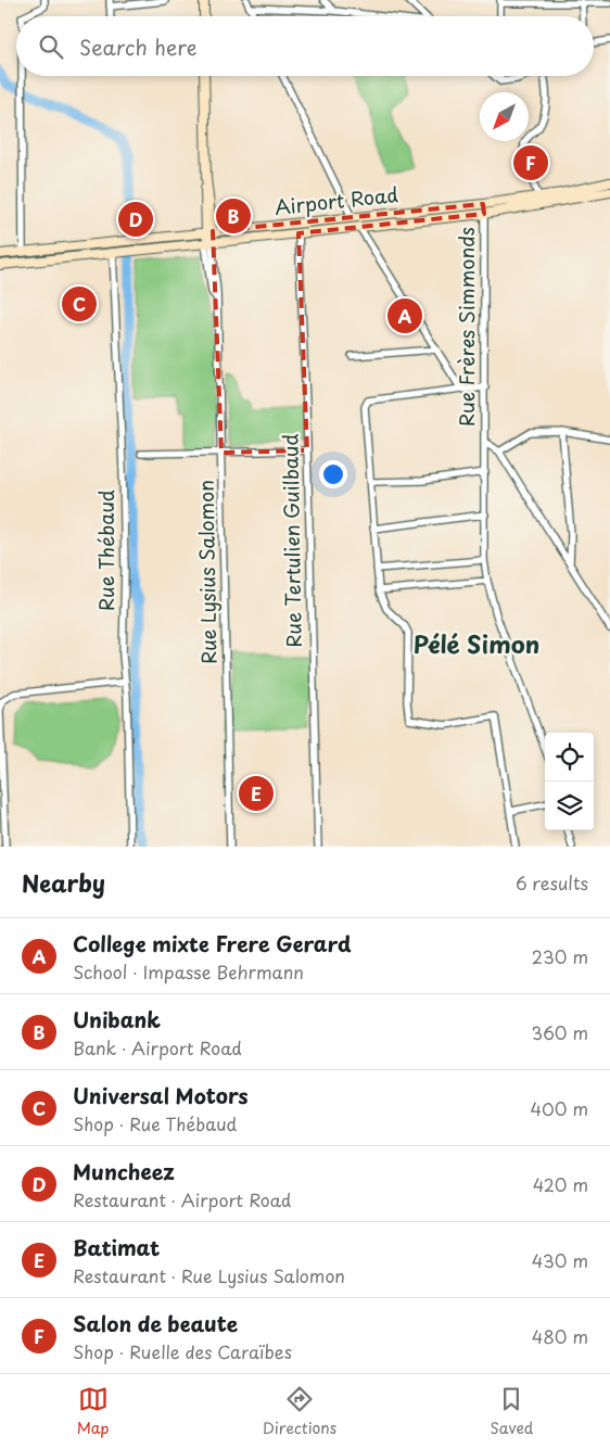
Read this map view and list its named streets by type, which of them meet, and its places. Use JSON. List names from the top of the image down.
{
  "streets": {
    "main road": ["Airport Road"],
    "street": [
      "Rue Frères Simmonds",
      "Rue Tertulien Guilbaud",
      "Rue Thébaud",
      "Rue Lysius Salomon"
    ]
  },
  "crossings": [
    ["Airport Road", "Rue Frères Simmonds"],
    ["Airport Road", "Rue Tertulien Guilbaud"],
    ["Airport Road", "Rue Thébaud"],
    ["Airport Road", "Rue Lysius Salomon"]
  ],
  "districts": ["Pélé Simon"],
  "north": "bottom left",
  "page": {
    "search": "Search here",
    "pins": [
      "F",
      "B",
      "D",
      "C",
      "A",
      "E"
    ],
    "heading": ["Nearby", "6 results"],
    "list": [
      {
        "mark": "A",
        "name": "College mixte Frere Gerard",
        "note": "School · Impasse Behrmann",
        "value": "230 m"
      },
      {
        "mark": "B",
        "name": "Unibank",
        "note": "Bank · Airport Road",
        "value": "360 m"
      },
      {
        "mark": "C",
        "name": "Universal Motors",
        "note": "Shop · Rue Thébaud",
        "value": "400 m"
      },
      {
        "mark": "D",
        "name": "Muncheez",
        "note": "Restaurant · Airport Road",
        "value": "420 m"
      },
      {
        "mark": "E",
        "name": "Batimat",
        "note": "Restaurant · Rue Lysius Salomon",
        "value": "430 m"
      },
      {
        "mark": "F",
        "name": "Salon de beaute",
        "note": "Shop · Ruelle des Caraïbes",
        "value": "480 m"
      }
    ],
    "nav": ["Map", "Directions", "Saved"]
  }
}
